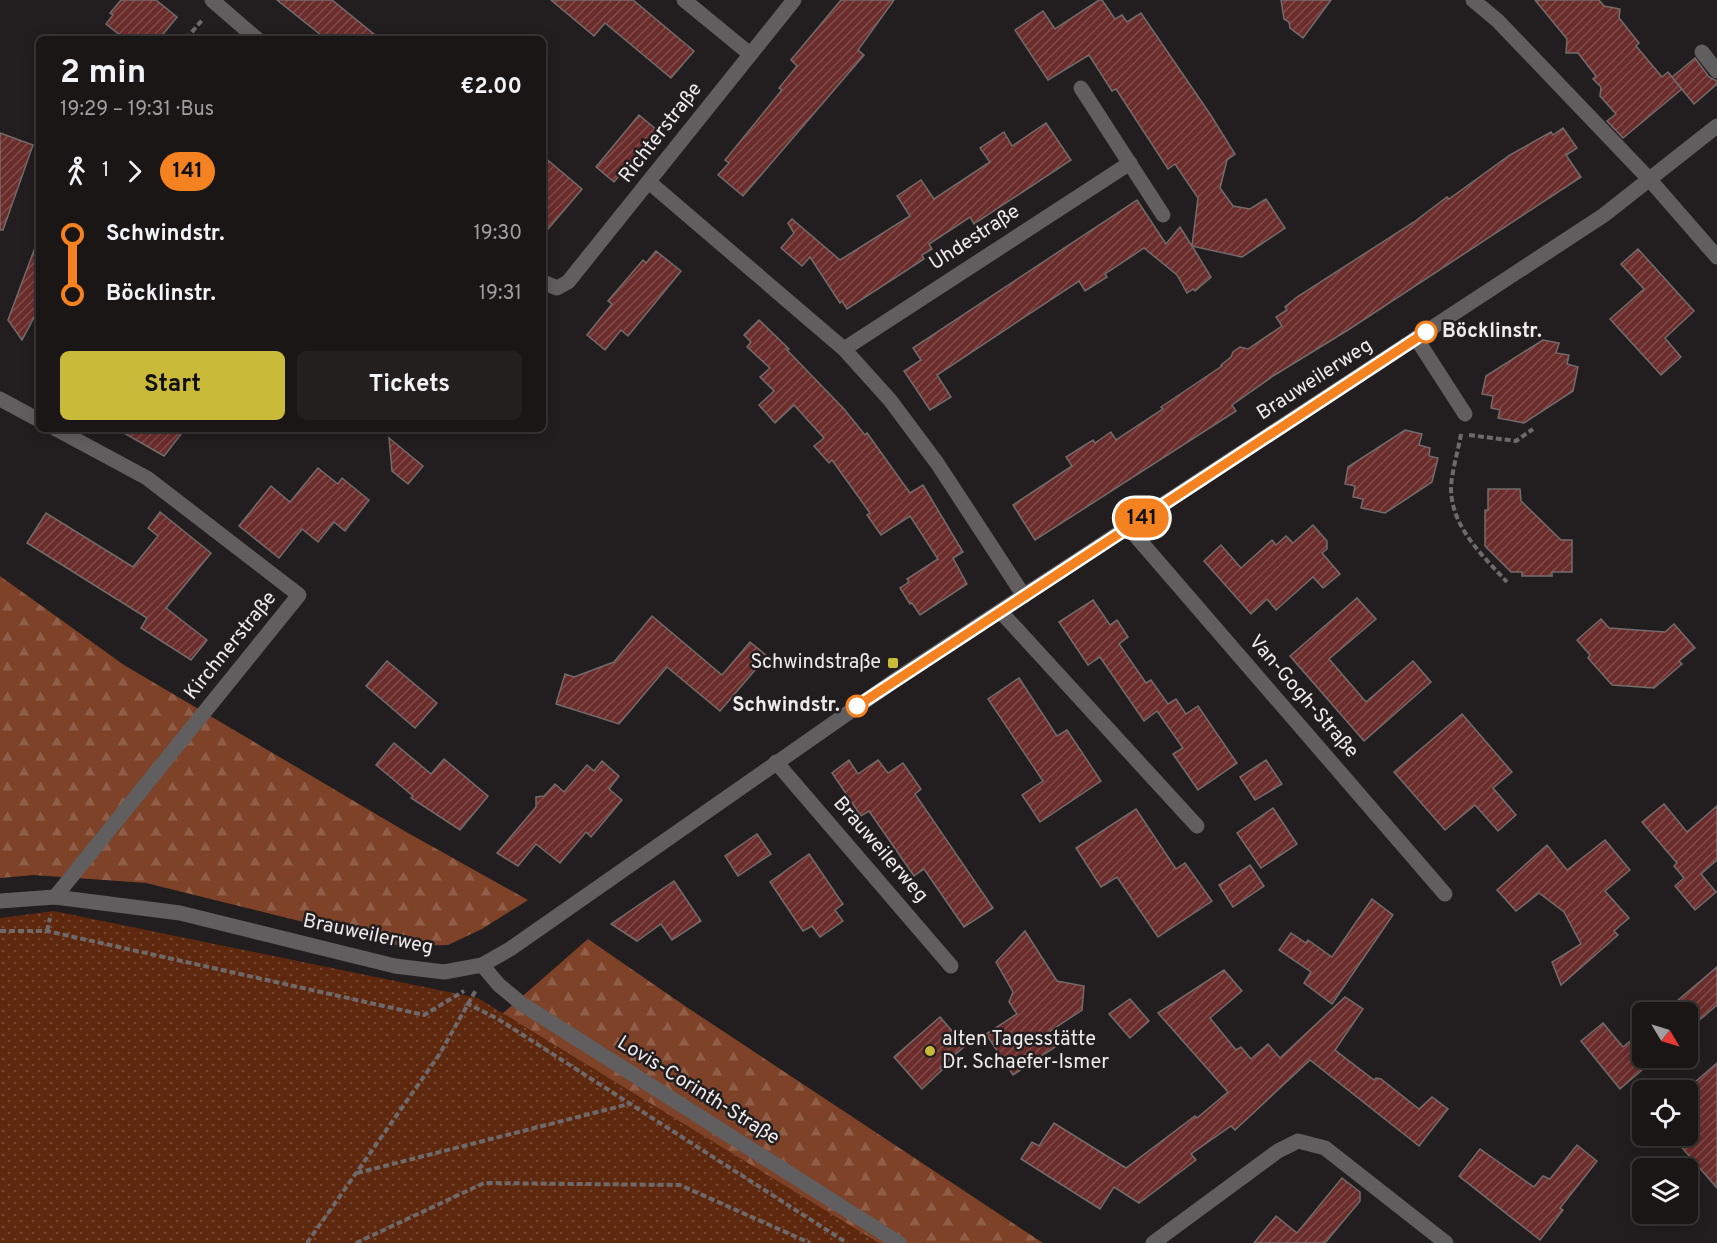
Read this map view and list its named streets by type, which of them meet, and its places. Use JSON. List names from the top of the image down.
{
  "streets": {
    "street": [
      "Richterstraße",
      "Uhdestraße",
      "Brauweilerweg",
      "Kirchnerstraße",
      "Van-Gogh-Straße",
      "Lovis-Corinth-Straße"
    ]
  },
  "crossings": [
    ["Brauweilerweg", "Kirchnerstraße"],
    ["Brauweilerweg", "Van-Gogh-Straße"],
    ["Brauweilerweg", "Lovis-Corinth-Straße"]
  ],
  "places": {
    "other": ["Böcklinstr.", "Schwindstr.", "alten Tagesstätte Dr. Schaefer-Ismer"],
    "transit": ["Schwindstraße"]
  },
  "lines": ["bus line 141"],
  "north": "bottom right",
  "page": {
    "on_map": "141",
    "heading": ["2 min", "19:29 – 19:31 · Bus", "€2.00"],
    "legs": ["1", "141"],
    "list": [
      {
        "name": "Schwindstr.",
        "value": "19:30"
      },
      {
        "name": "Böcklinstr.",
        "value": "19:31"
      }
    ],
    "buttons": ["Start", "Tickets"]
  }
}
